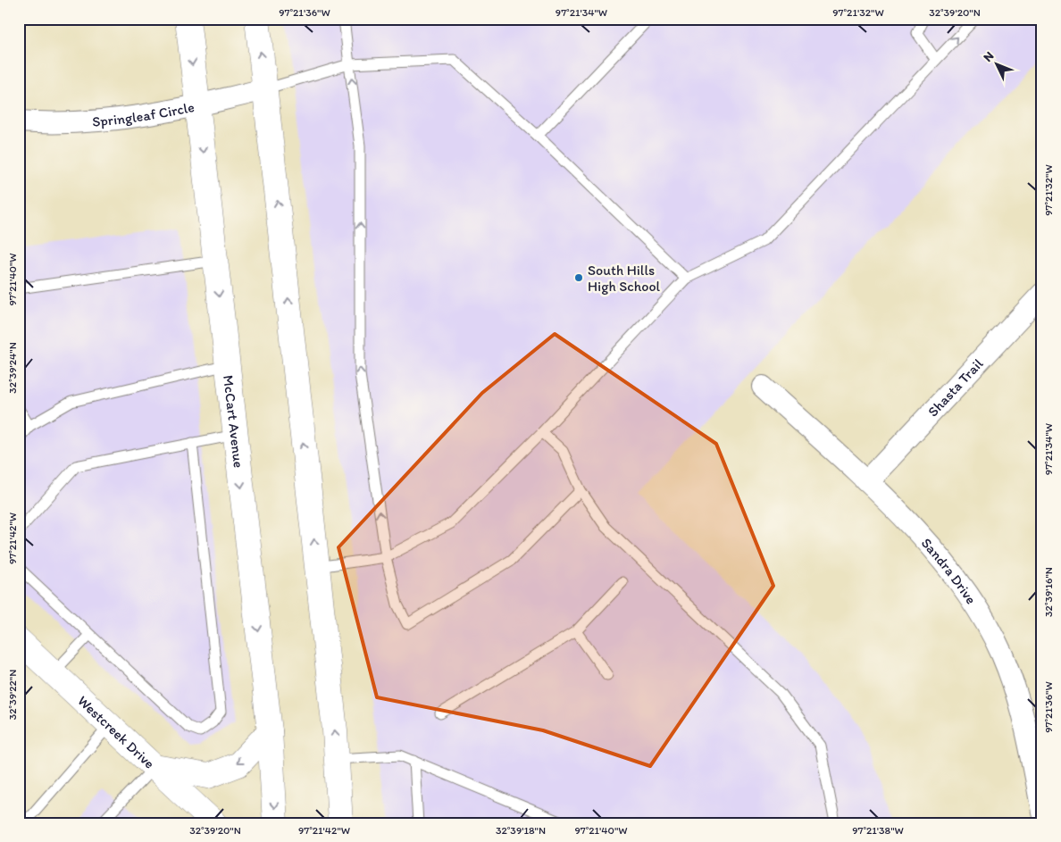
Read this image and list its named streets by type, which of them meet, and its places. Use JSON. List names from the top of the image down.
{
  "streets": {
    "main road": ["McCart Avenue", "Westcreek Drive"],
    "street": ["Springleaf Circle", "Shasta Trail", "Sandra Drive"]
  },
  "crossings": [
    ["Springleaf Circle", "McCart Avenue"],
    ["Shasta Trail", "Sandra Drive"]
  ],
  "places": ["South Hills High School"],
  "north": "top left",
  "coordinates": [
    "97°21'36\"W",
    "97°21'34\"W",
    "97°21'32\"W",
    "32°39'20\"N",
    "97°21'40\"W",
    "32°39'24\"N",
    "97°21'42\"W",
    "32°39'16\"N",
    "32°39'22\"N",
    "32°39'18\"N",
    "97°21'38\"W"
  ]
}
